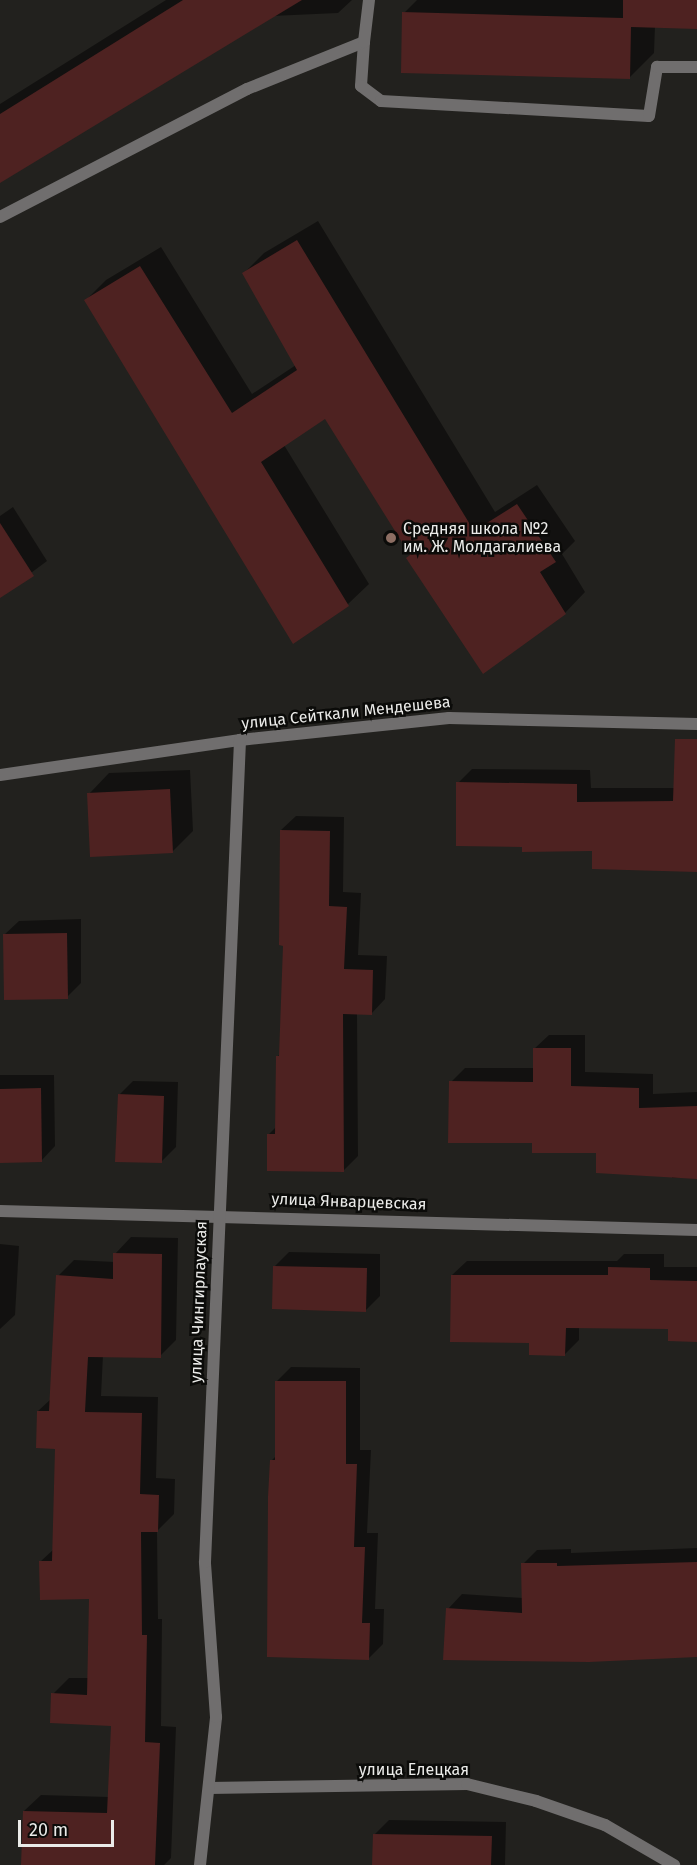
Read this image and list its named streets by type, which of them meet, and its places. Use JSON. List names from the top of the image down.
{
  "streets": {
    "street": [
      "улица Сейткали Мендешева",
      "улица Январцевская",
      "улица Чингирлауская",
      "улица Елецкая"
    ]
  },
  "crossings": [
    ["улица Сейткали Мендешева", "улица Чингирлауская"],
    ["улица Январцевская", "улица Чингирлауская"],
    ["улица Чингирлауская", "улица Елецкая"]
  ],
  "places": ["Средняя школа №2 им. Ж. Молдагалиева"],
  "scale_bar": "20 m"
}
